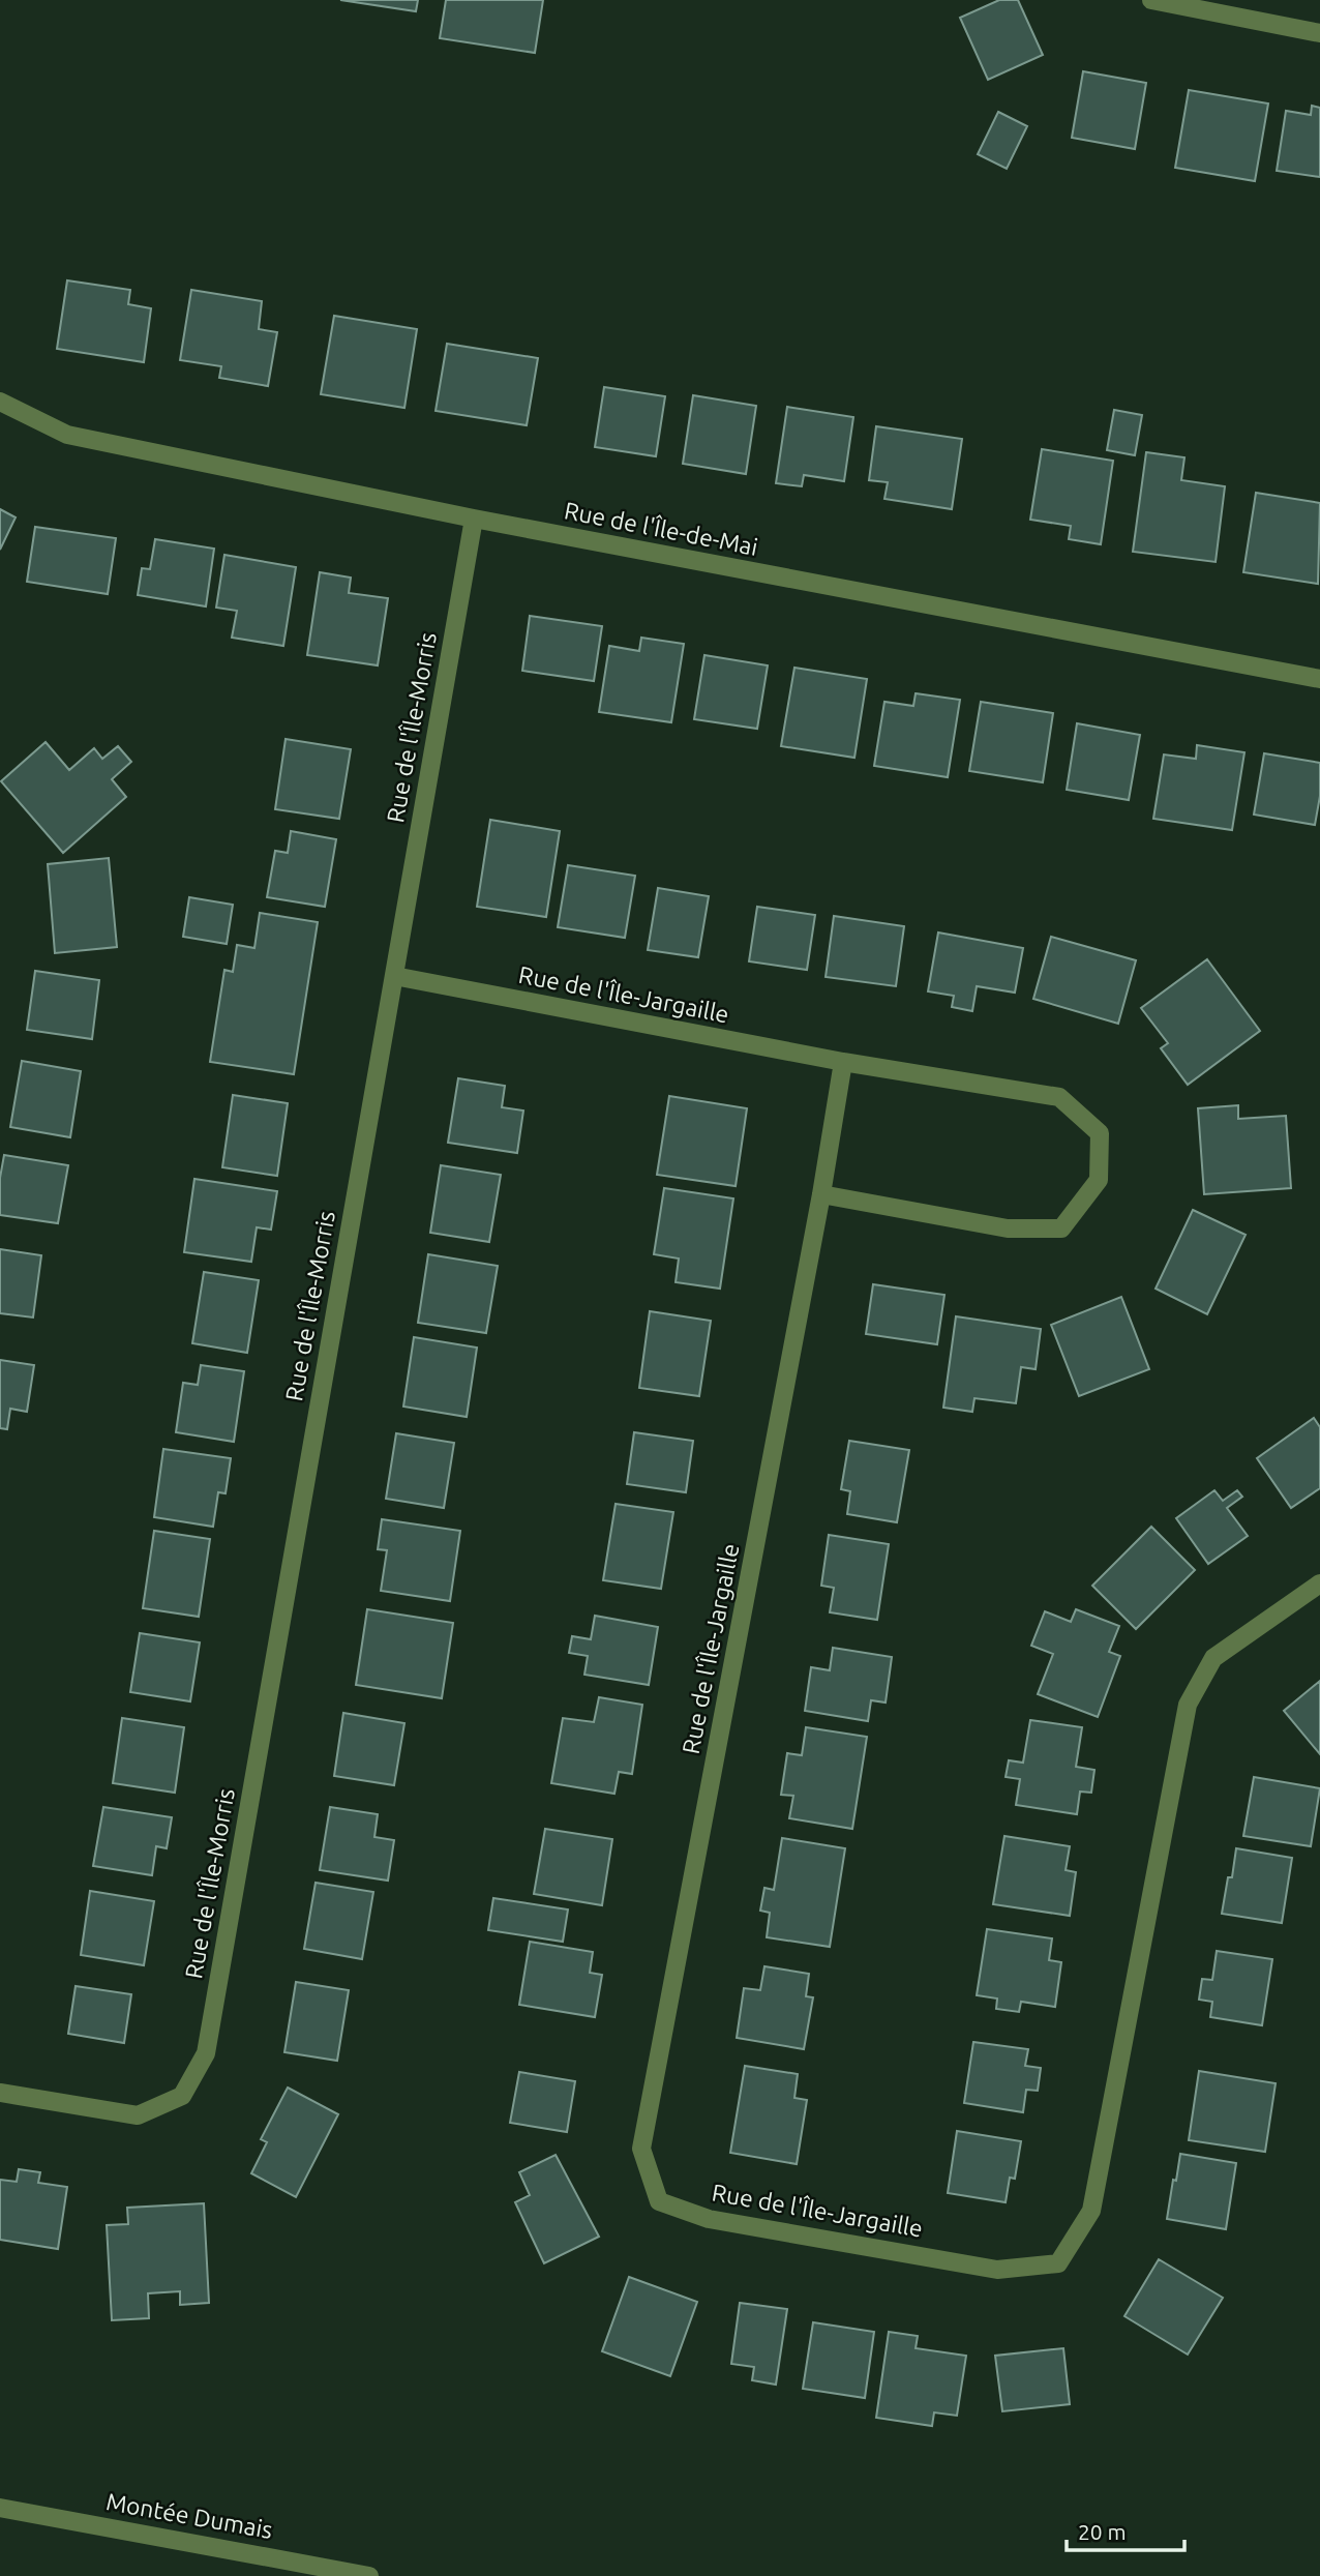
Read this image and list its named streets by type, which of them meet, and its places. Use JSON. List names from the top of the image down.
{
  "streets": {
    "street": [
      "Rue de l'Île-de-Mai",
      "Rue de l'Île-Morris",
      "Rue de l'Île-Jargaille",
      "Montée Dumais"
    ]
  },
  "crossings": [
    ["Rue de l'Île-de-Mai", "Rue de l'Île-Morris"],
    ["Rue de l'Île-Morris", "Rue de l'Île-Jargaille"]
  ],
  "scale_bar": "20 m"
}
